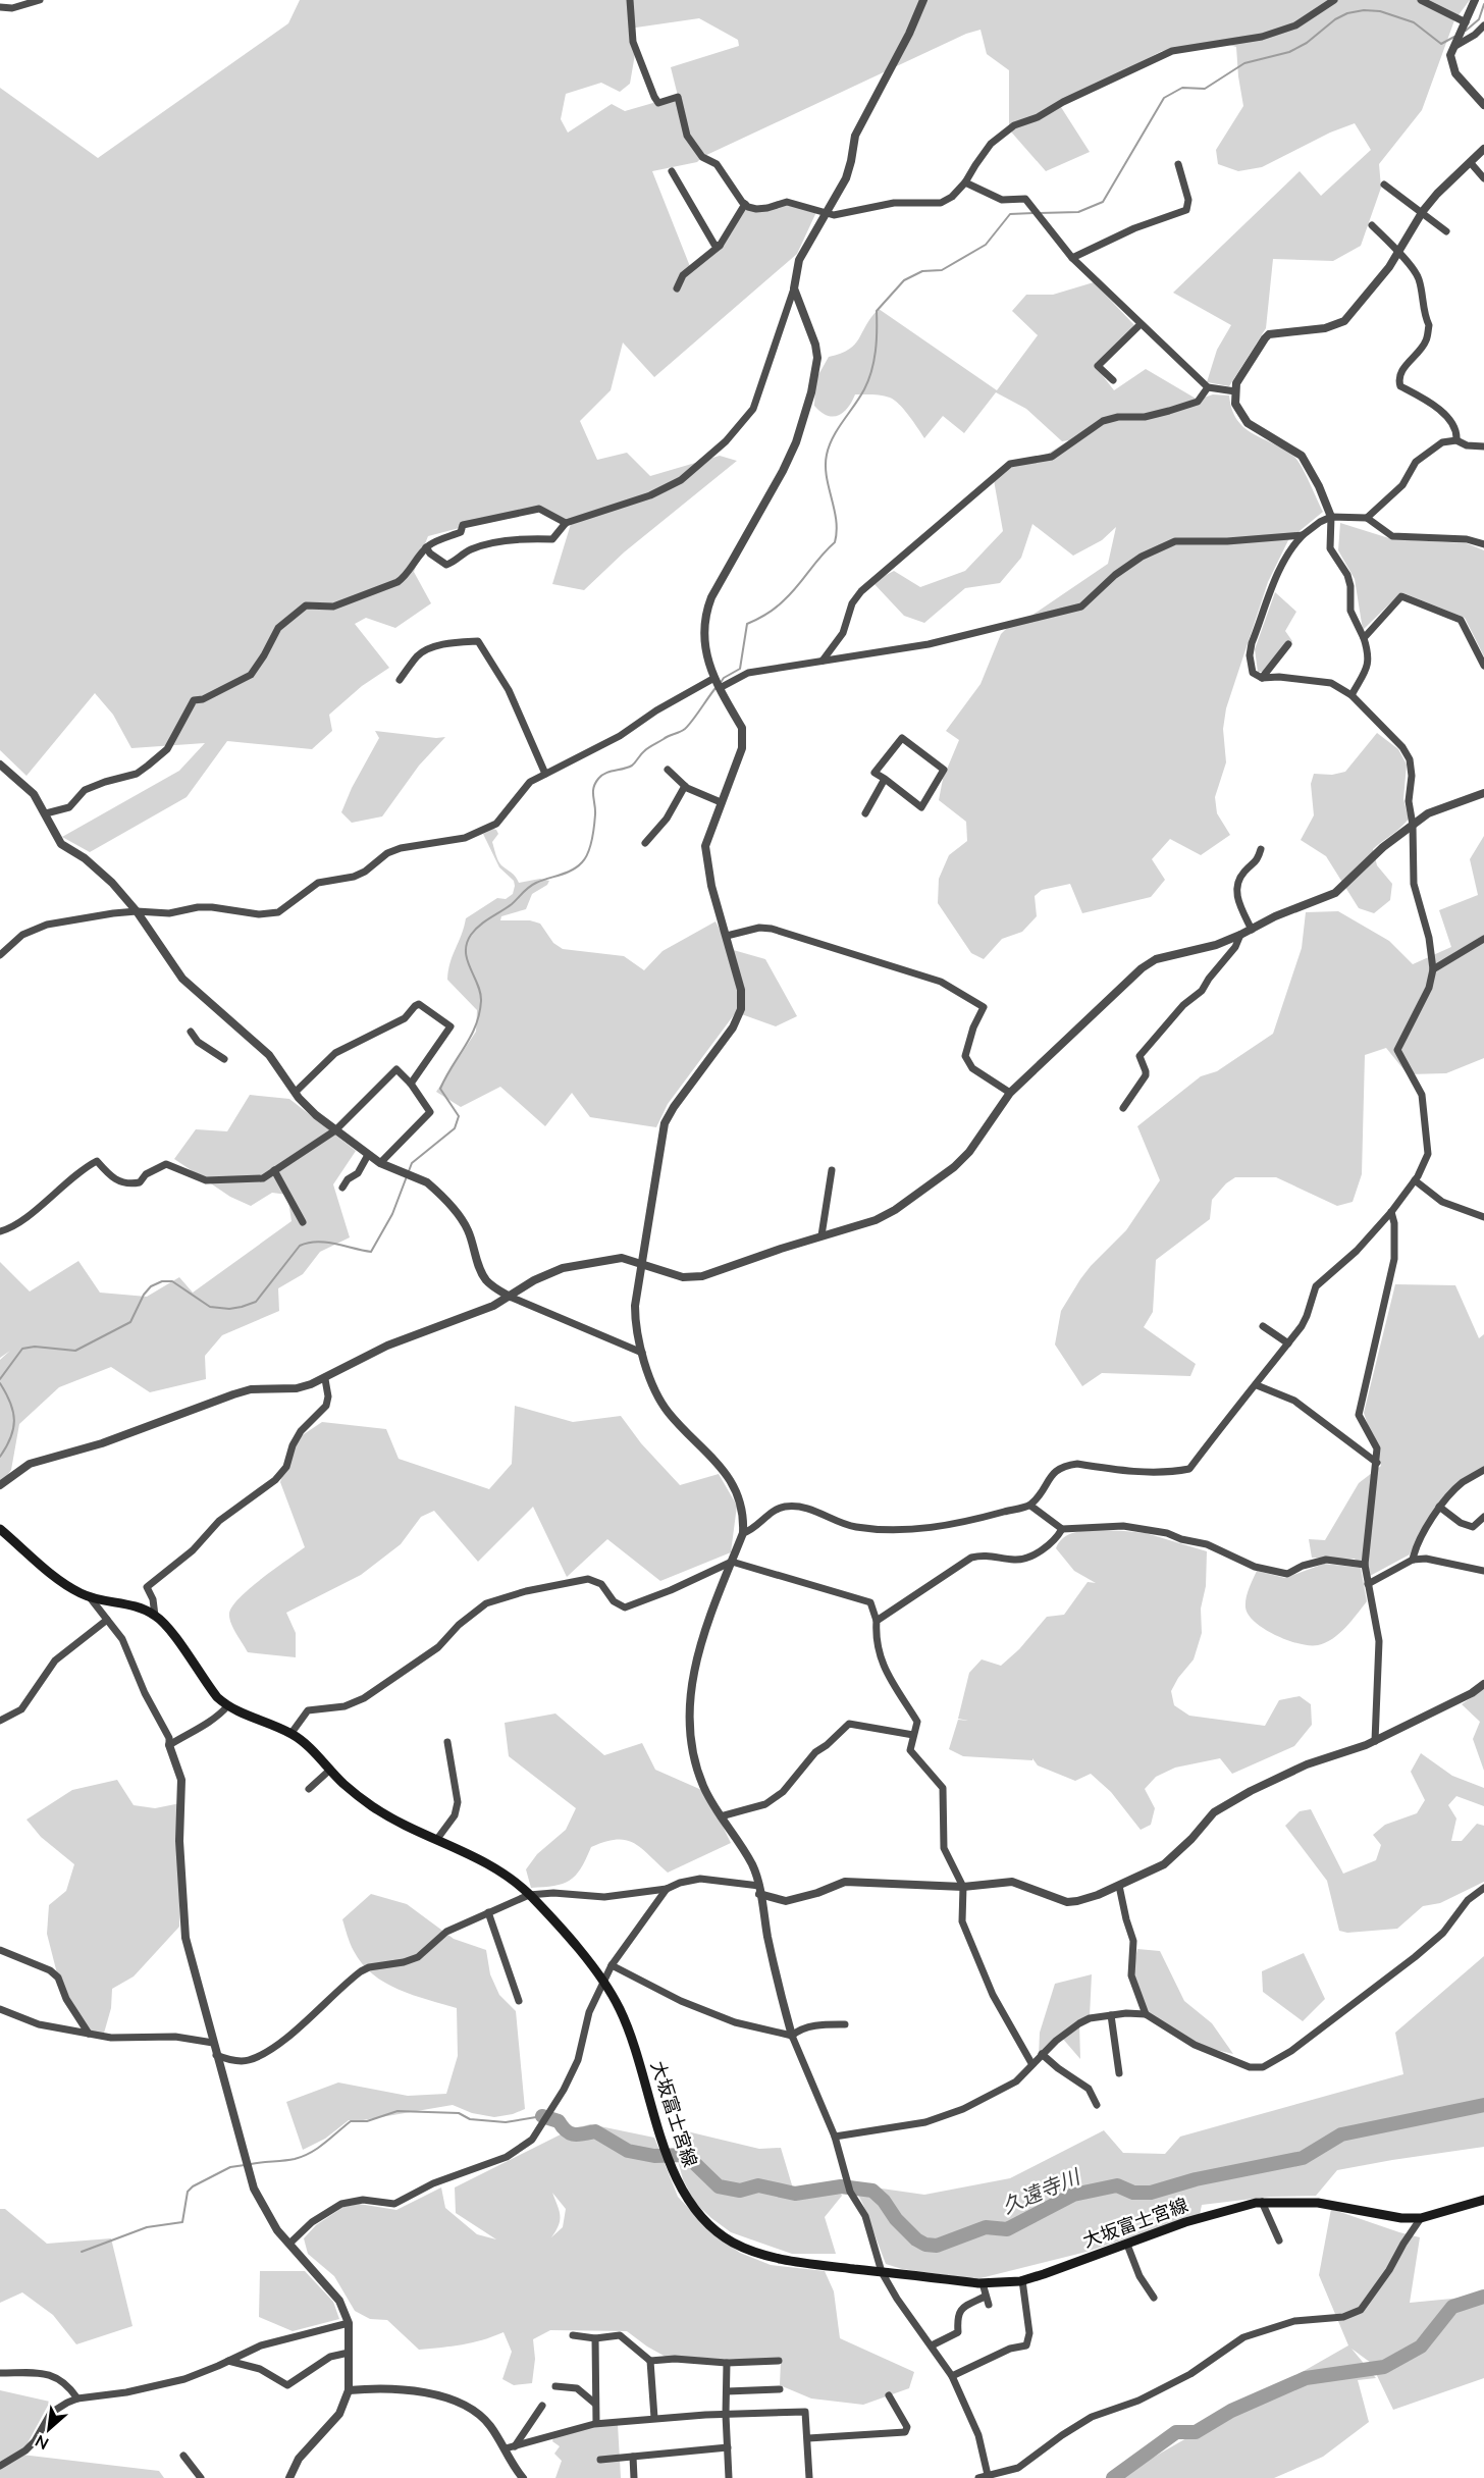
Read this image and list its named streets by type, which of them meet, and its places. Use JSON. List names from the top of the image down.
{
  "streets": {
    "main road": ["大坂富士宮線"]
  },
  "water": ["久遠寺川"],
  "north": "bottom left"
}
